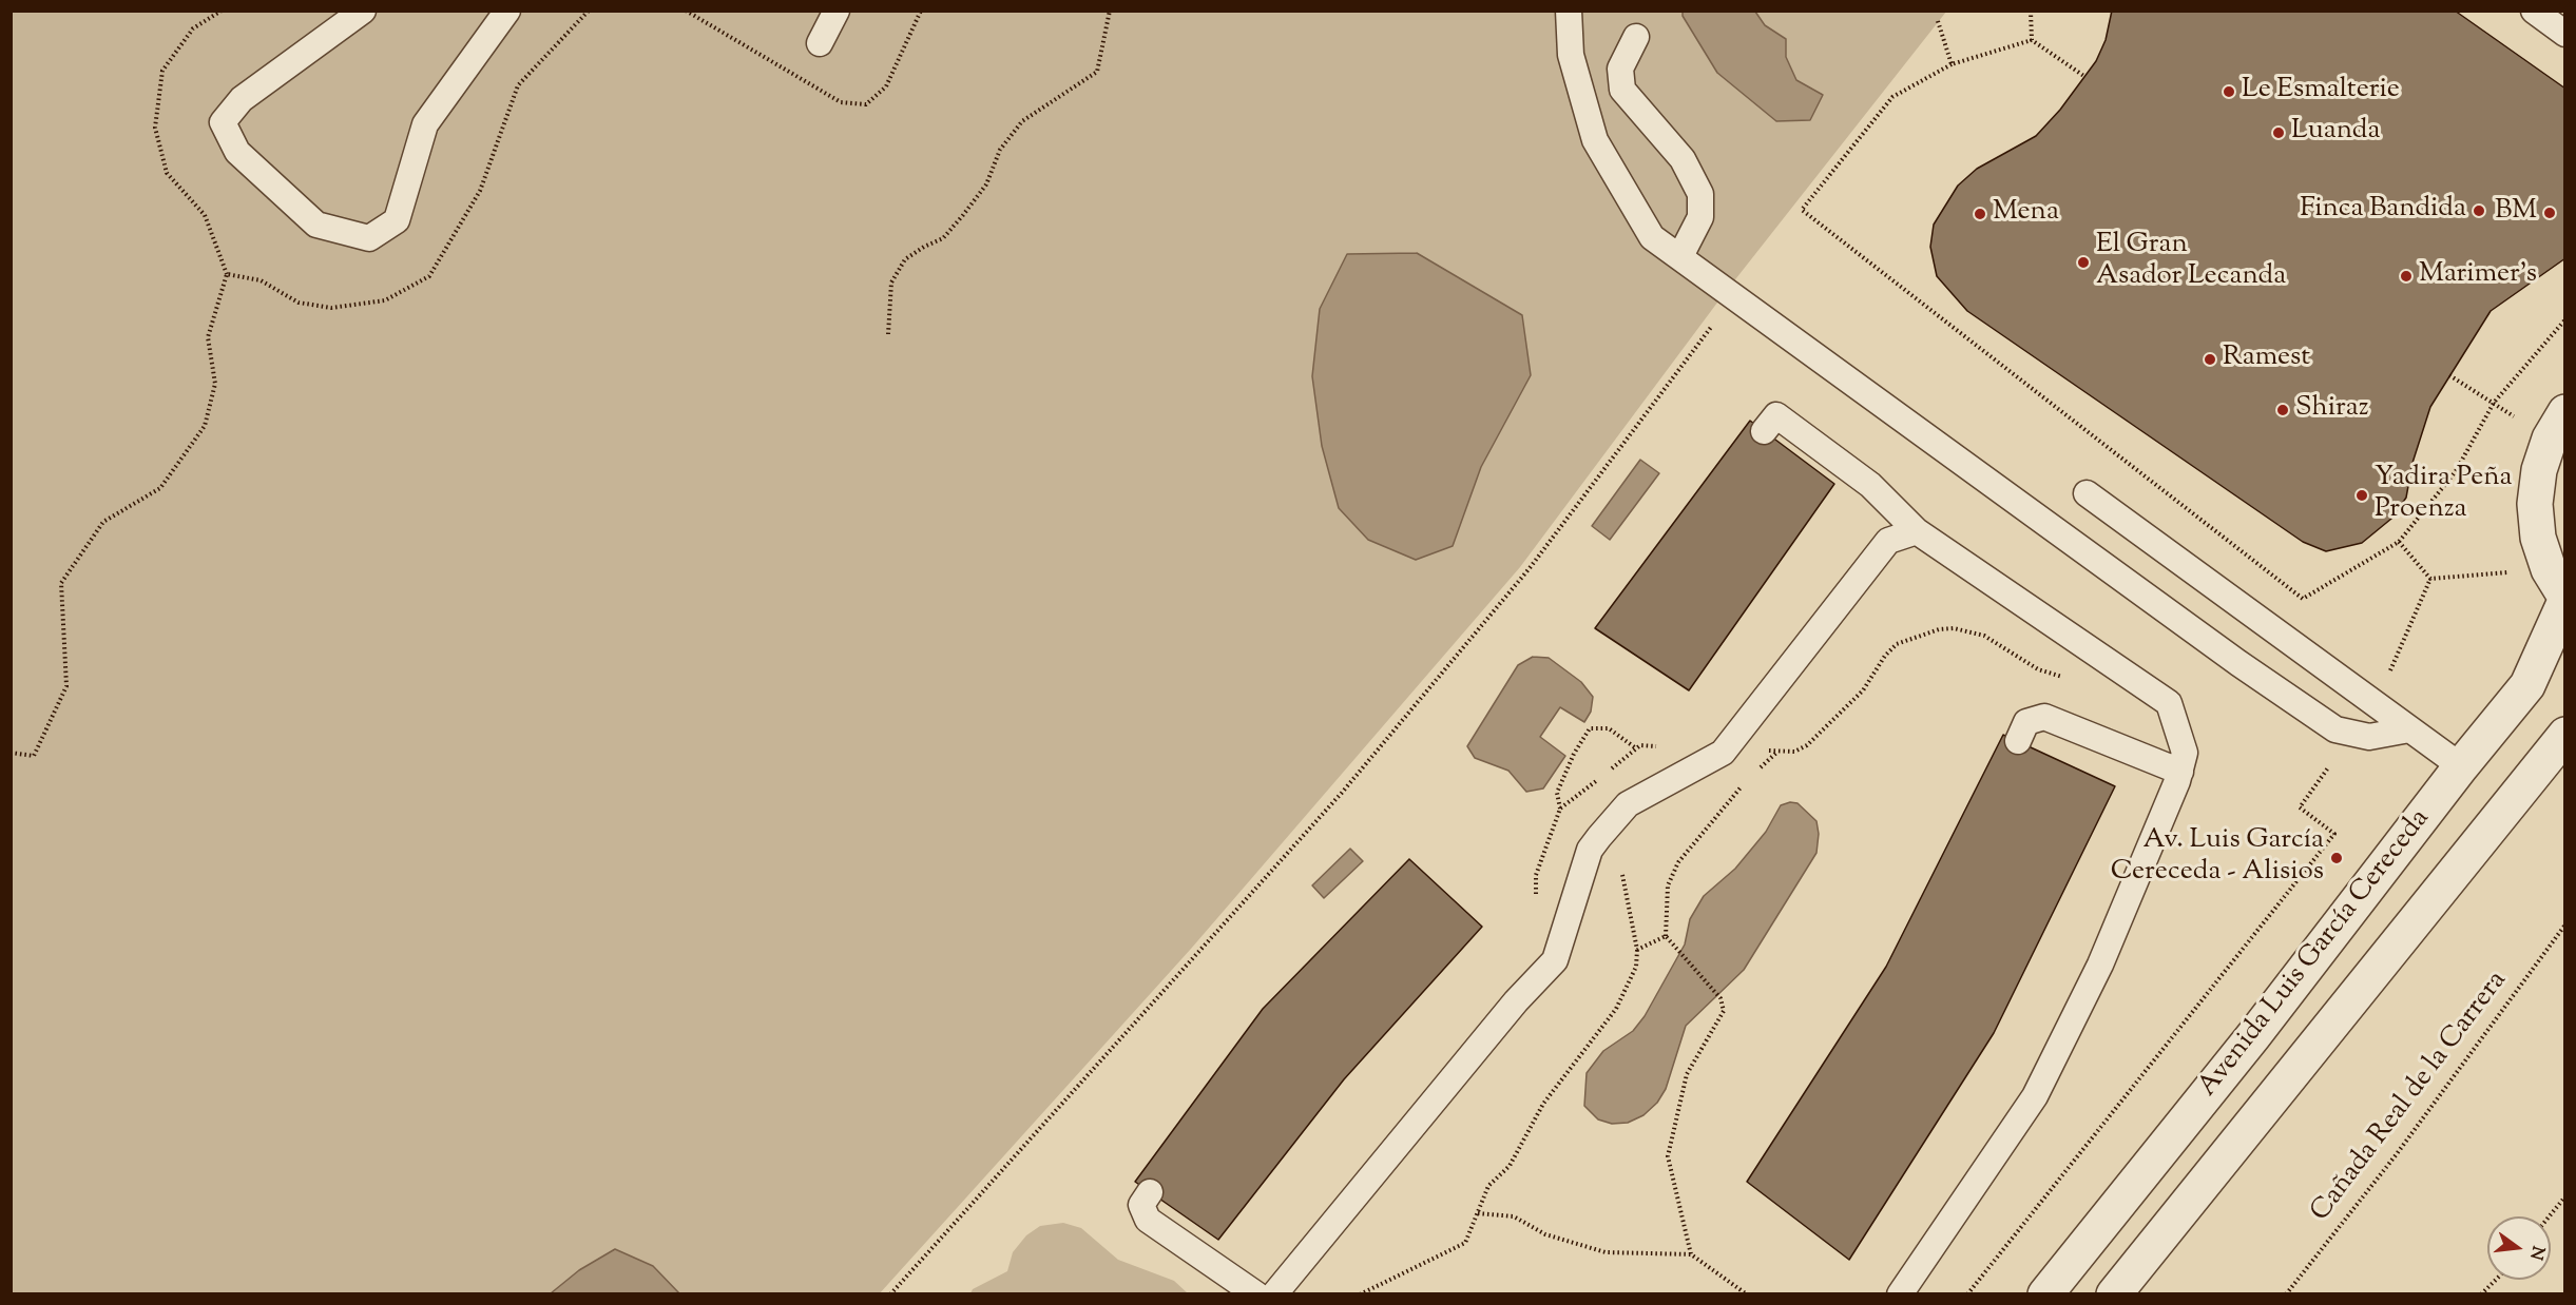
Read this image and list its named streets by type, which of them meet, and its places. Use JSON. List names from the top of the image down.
{
  "streets": {
    "street": ["Avenida Luis García Cereceda"],
    "path": ["Cañada Real de la Carrera"]
  },
  "places": [
    "Le Esmalterie",
    "Luanda",
    "Finca Bandida",
    "BM",
    "Mena",
    "El Gran Asador Lecanda",
    "Marimer's",
    "Ramest",
    "Shiraz",
    "Yadira Peña Proenza",
    "Av. Luis García Cereceda - Alisios"
  ],
  "north": "right"
}
